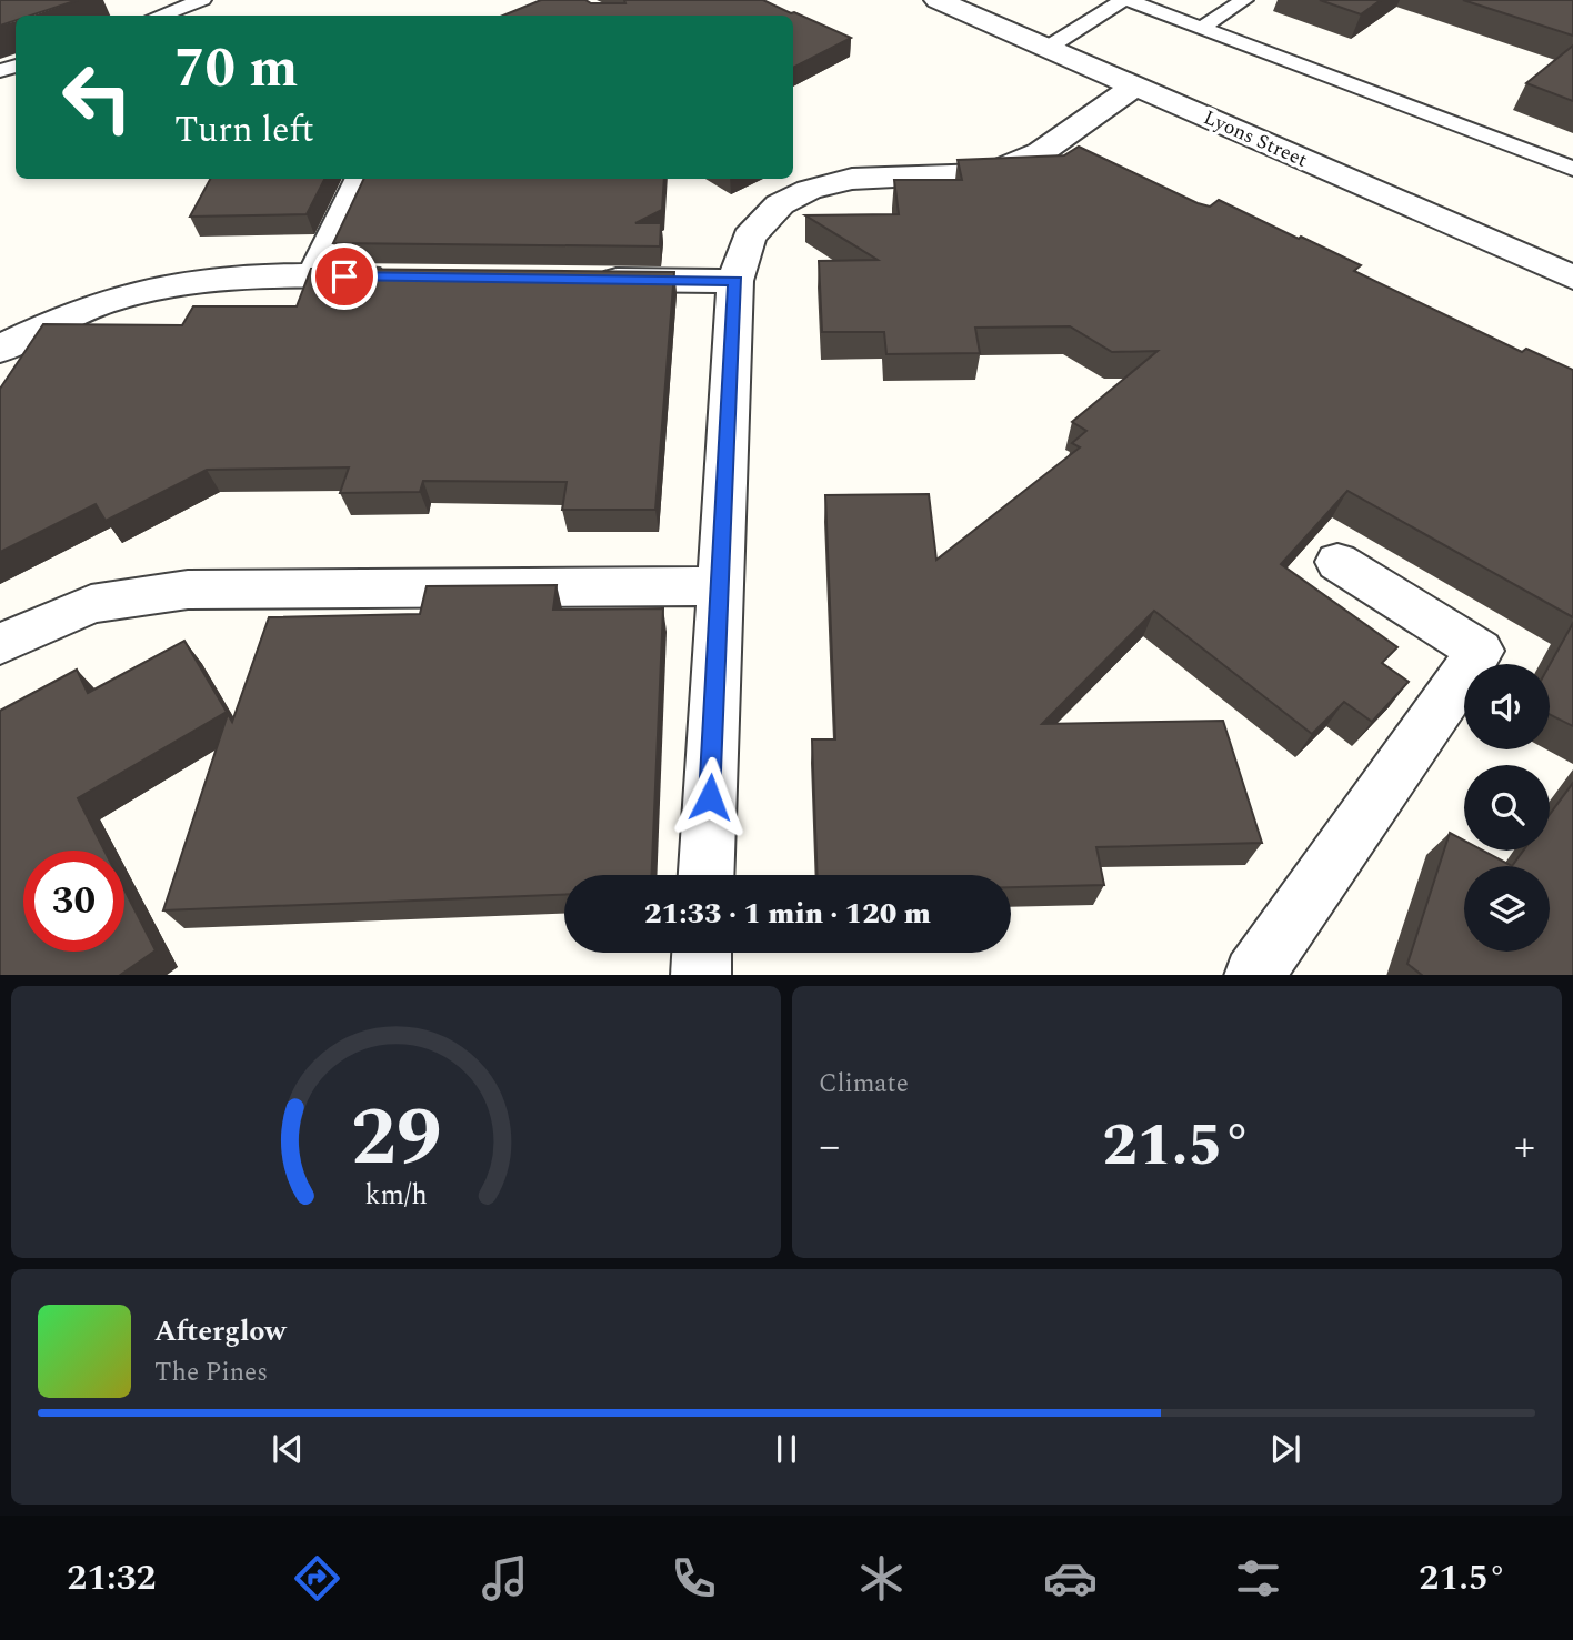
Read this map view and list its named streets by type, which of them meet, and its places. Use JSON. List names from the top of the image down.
{
  "streets": {
    "street": ["Lyons Street"]
  },
  "page": {
    "turn": ["70 m", "Turn left"],
    "limit": "30",
    "trip": "21:33 · 1 min · 120 m",
    "tile": "Climate",
    "heat": ["−", "21.5°", "+"],
    "song": ["Afterglow", "The Pines"],
    "tabs": ["21:32", "21.5°"],
    "gauge": ["29", "km/h"]
  }
}
